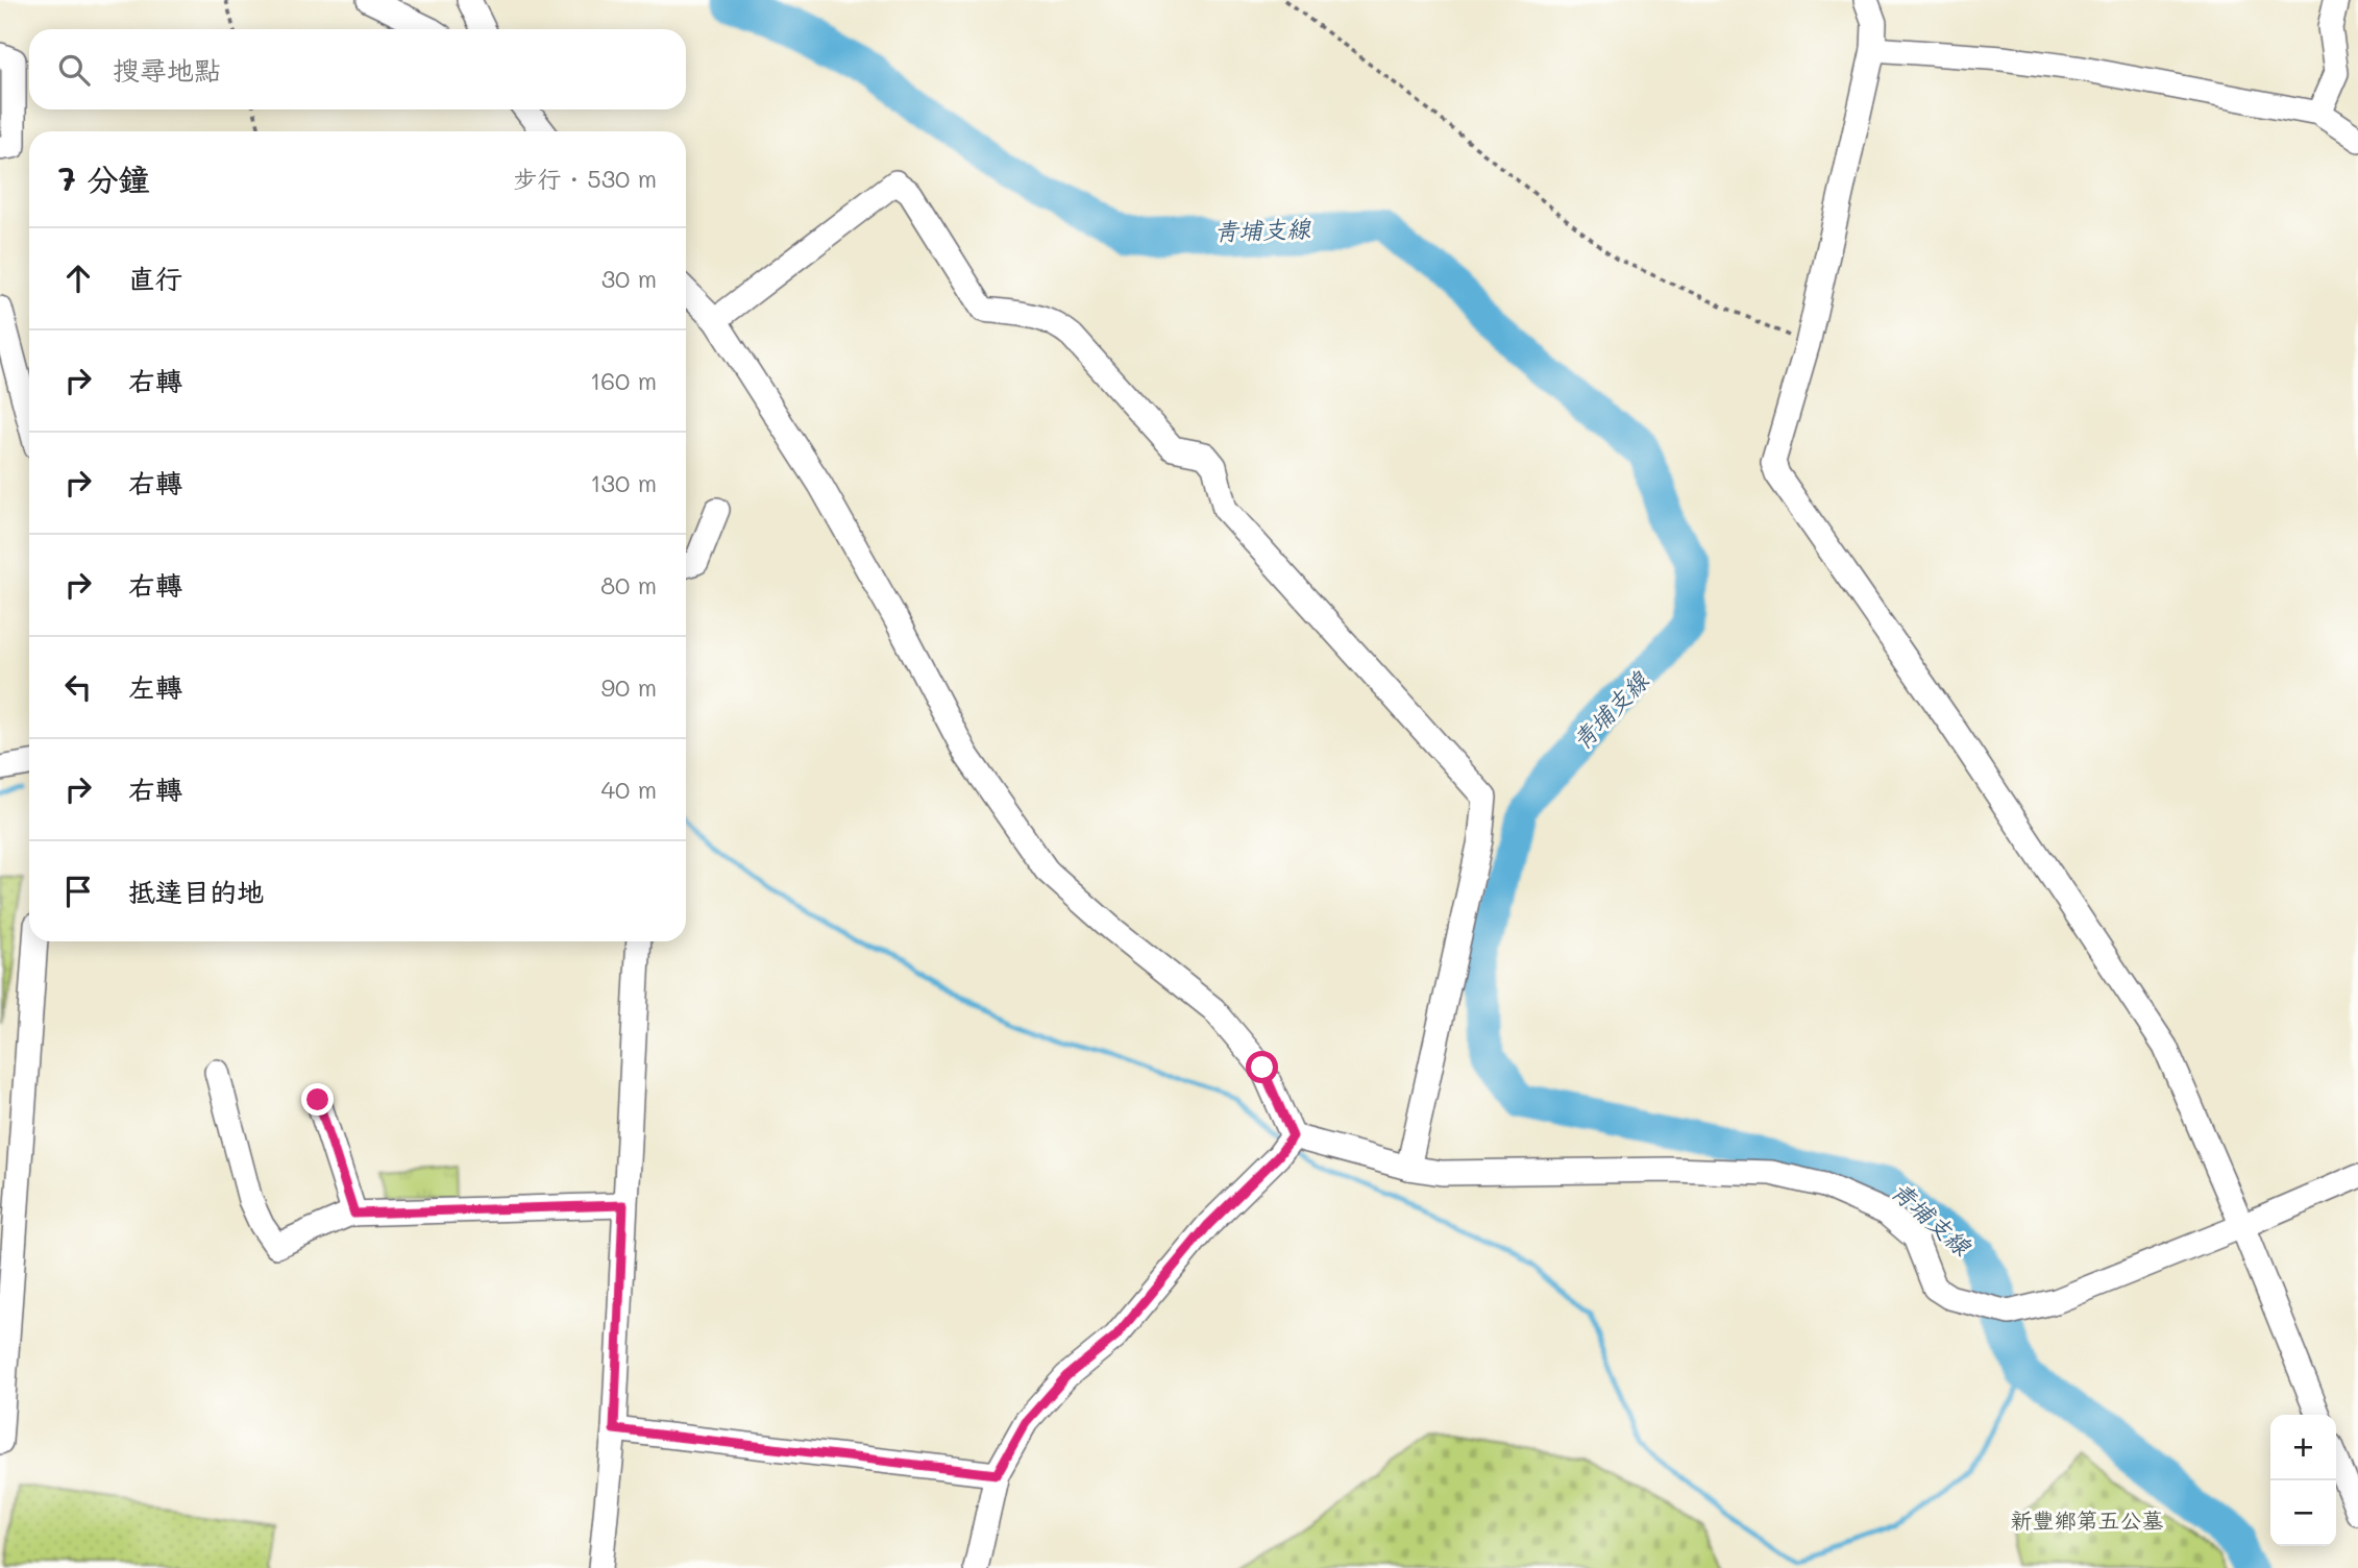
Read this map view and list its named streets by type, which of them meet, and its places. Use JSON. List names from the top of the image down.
{
  "water": ["青埔支線"],
  "parks": ["新豐鄉第五公墓"],
  "page": {
    "search": "搜尋地點",
    "heading": ["7 分鐘", "步行 · 530 m"],
    "list": [
      ["直行", "30 m"],
      ["右轉", "160 m"],
      ["右轉", "130 m"],
      ["右轉", "80 m"],
      ["左轉", "90 m"],
      ["右轉", "40 m"],
      "抵達目的地"
    ],
    "map_buttons": ["+", "−"]
  }
}
